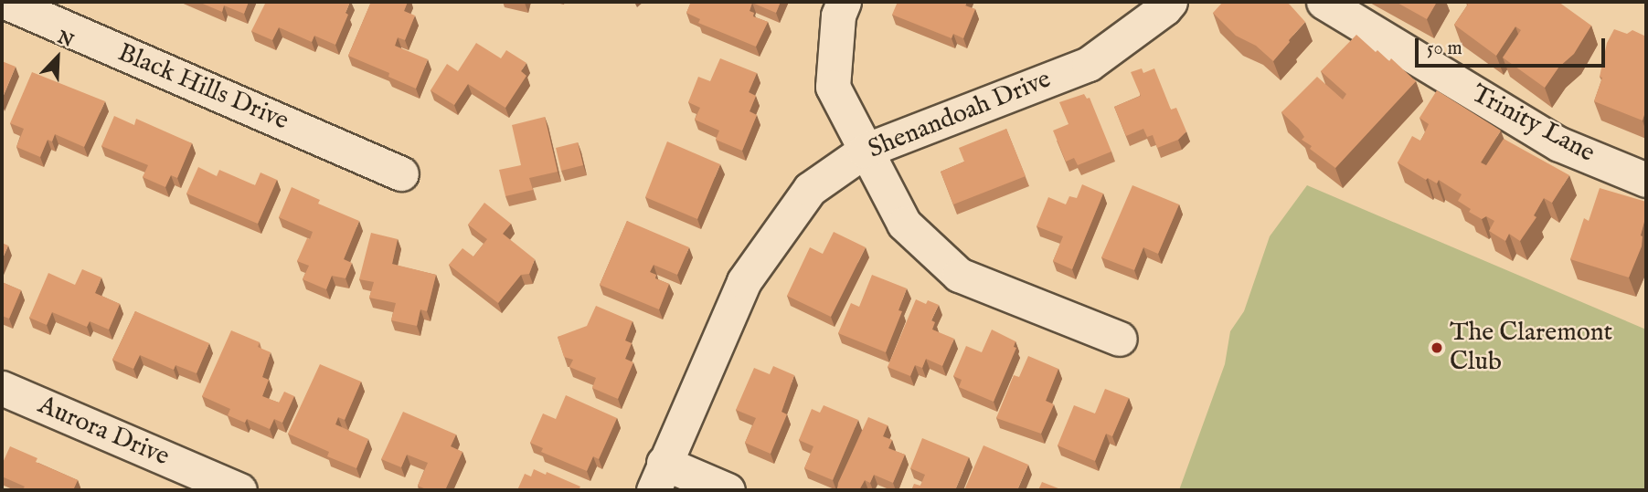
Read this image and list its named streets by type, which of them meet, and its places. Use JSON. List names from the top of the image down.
{
  "streets": {
    "street": [
      "Black Hills Drive",
      "Shenandoah Drive",
      "Trinity Lane",
      "Aurora Drive"
    ]
  },
  "places": ["The Claremont Club"],
  "scale_bar": "50 m",
  "north": "top right"
}
